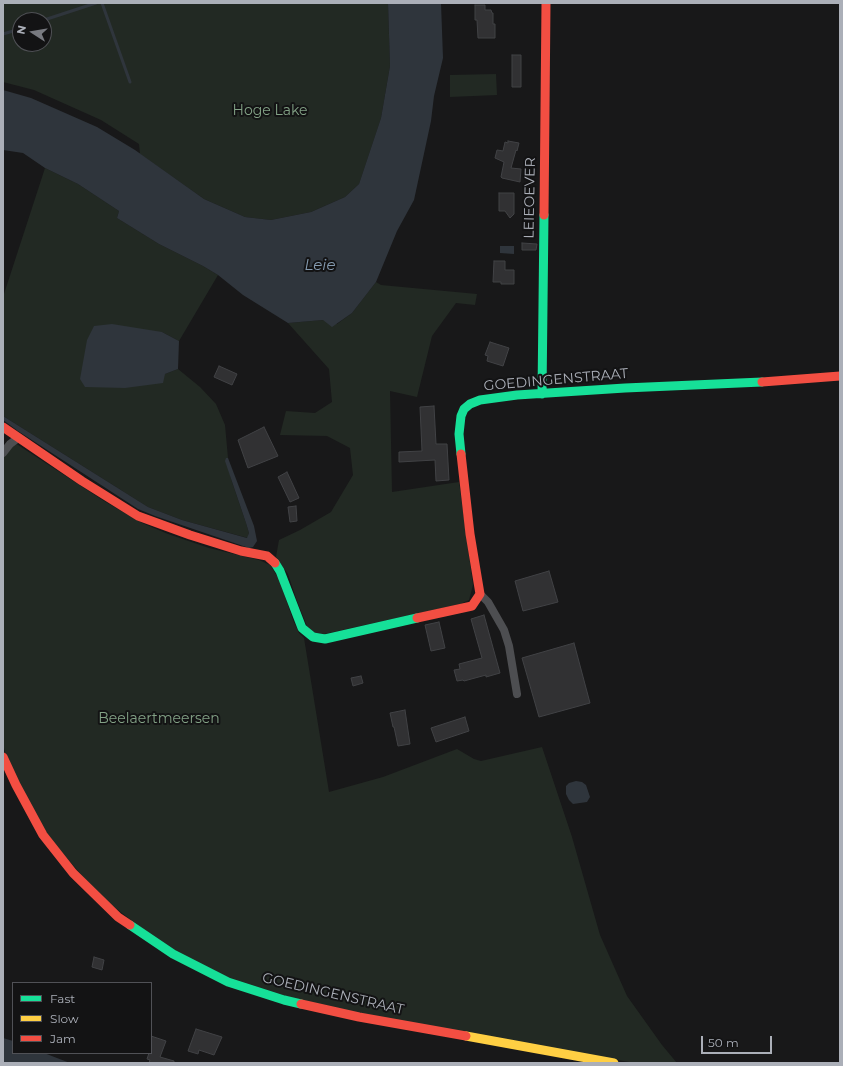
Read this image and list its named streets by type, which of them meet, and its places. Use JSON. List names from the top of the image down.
{
  "streets": {
    "street": ["LEIEOEVER", "GOEDINGENSTRAAT"]
  },
  "crossings": [
    ["LEIEOEVER", "GOEDINGENSTRAAT"]
  ],
  "water": ["Leie"],
  "parks": ["Hoge Lake", "Beelaertmeersen"],
  "legend": ["Fast", "Slow", "Jam"],
  "scale_bar": "50 m",
  "north": "left"
}
